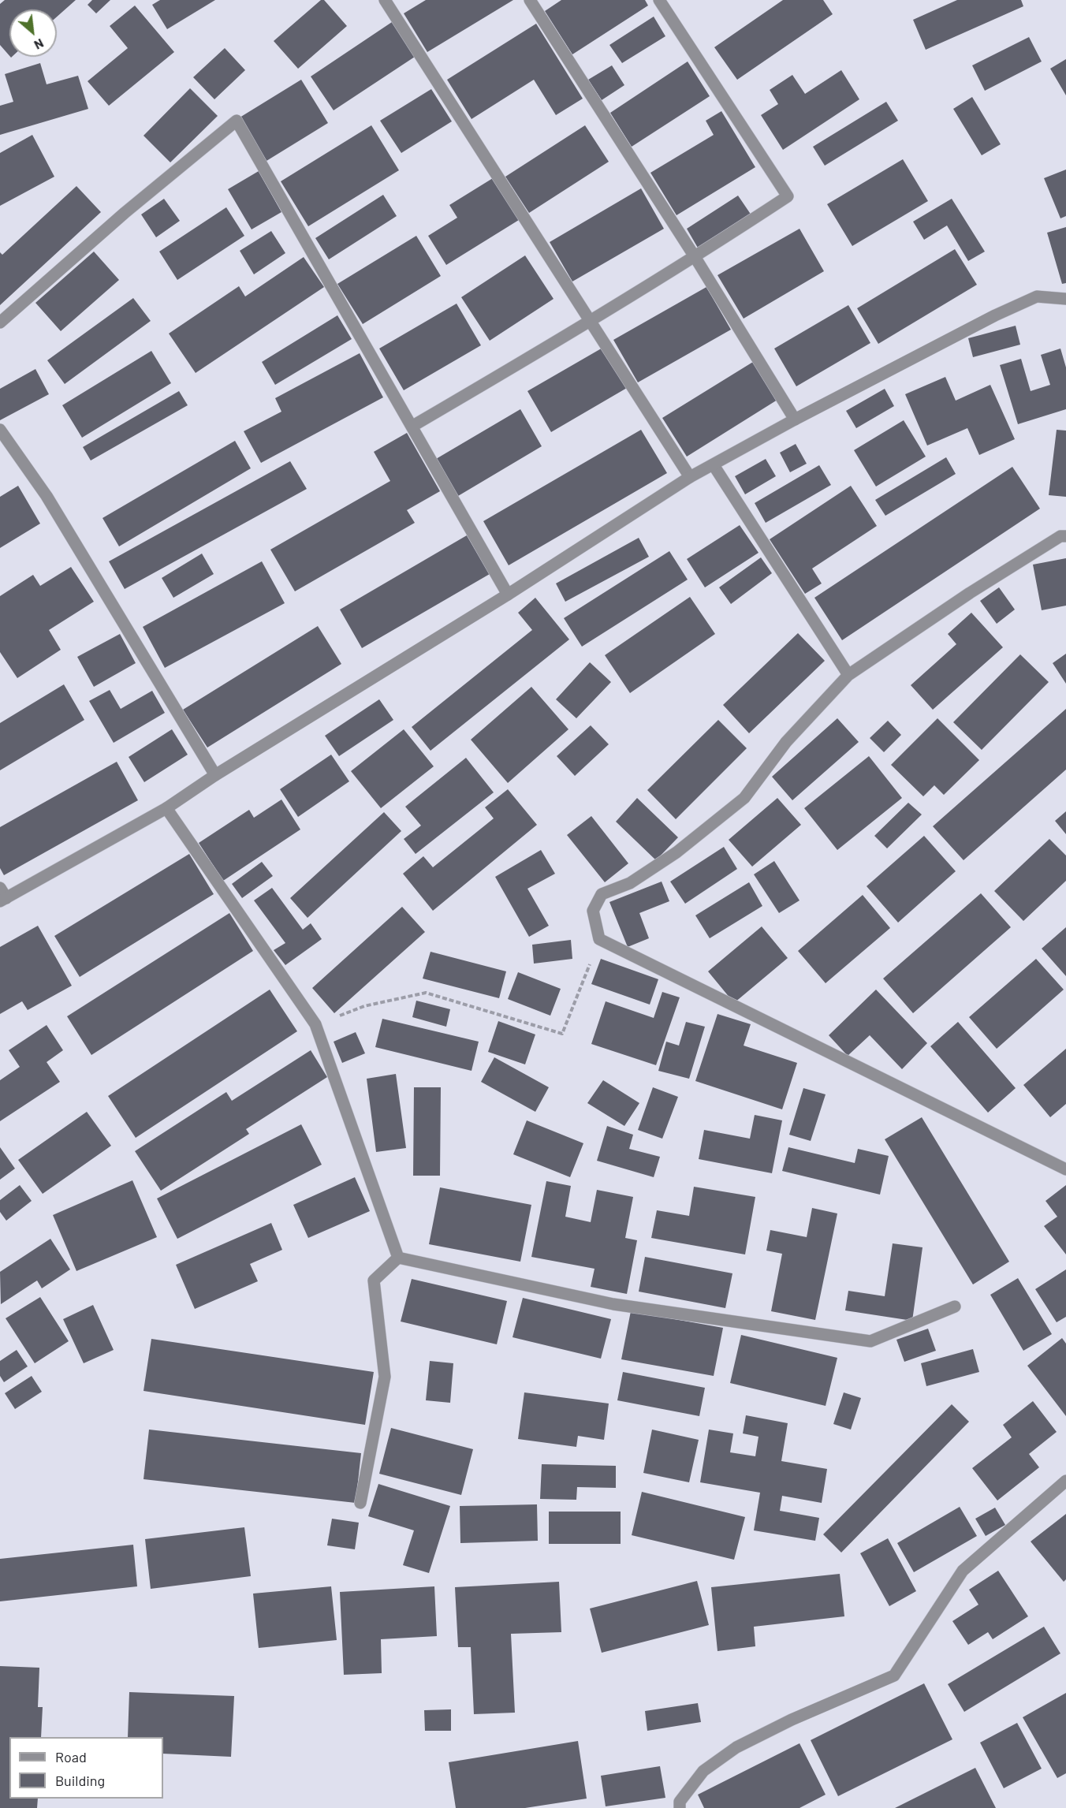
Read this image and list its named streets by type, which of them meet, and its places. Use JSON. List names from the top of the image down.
{
  "legend": ["Road", "Building"],
  "north": "bottom right"
}
